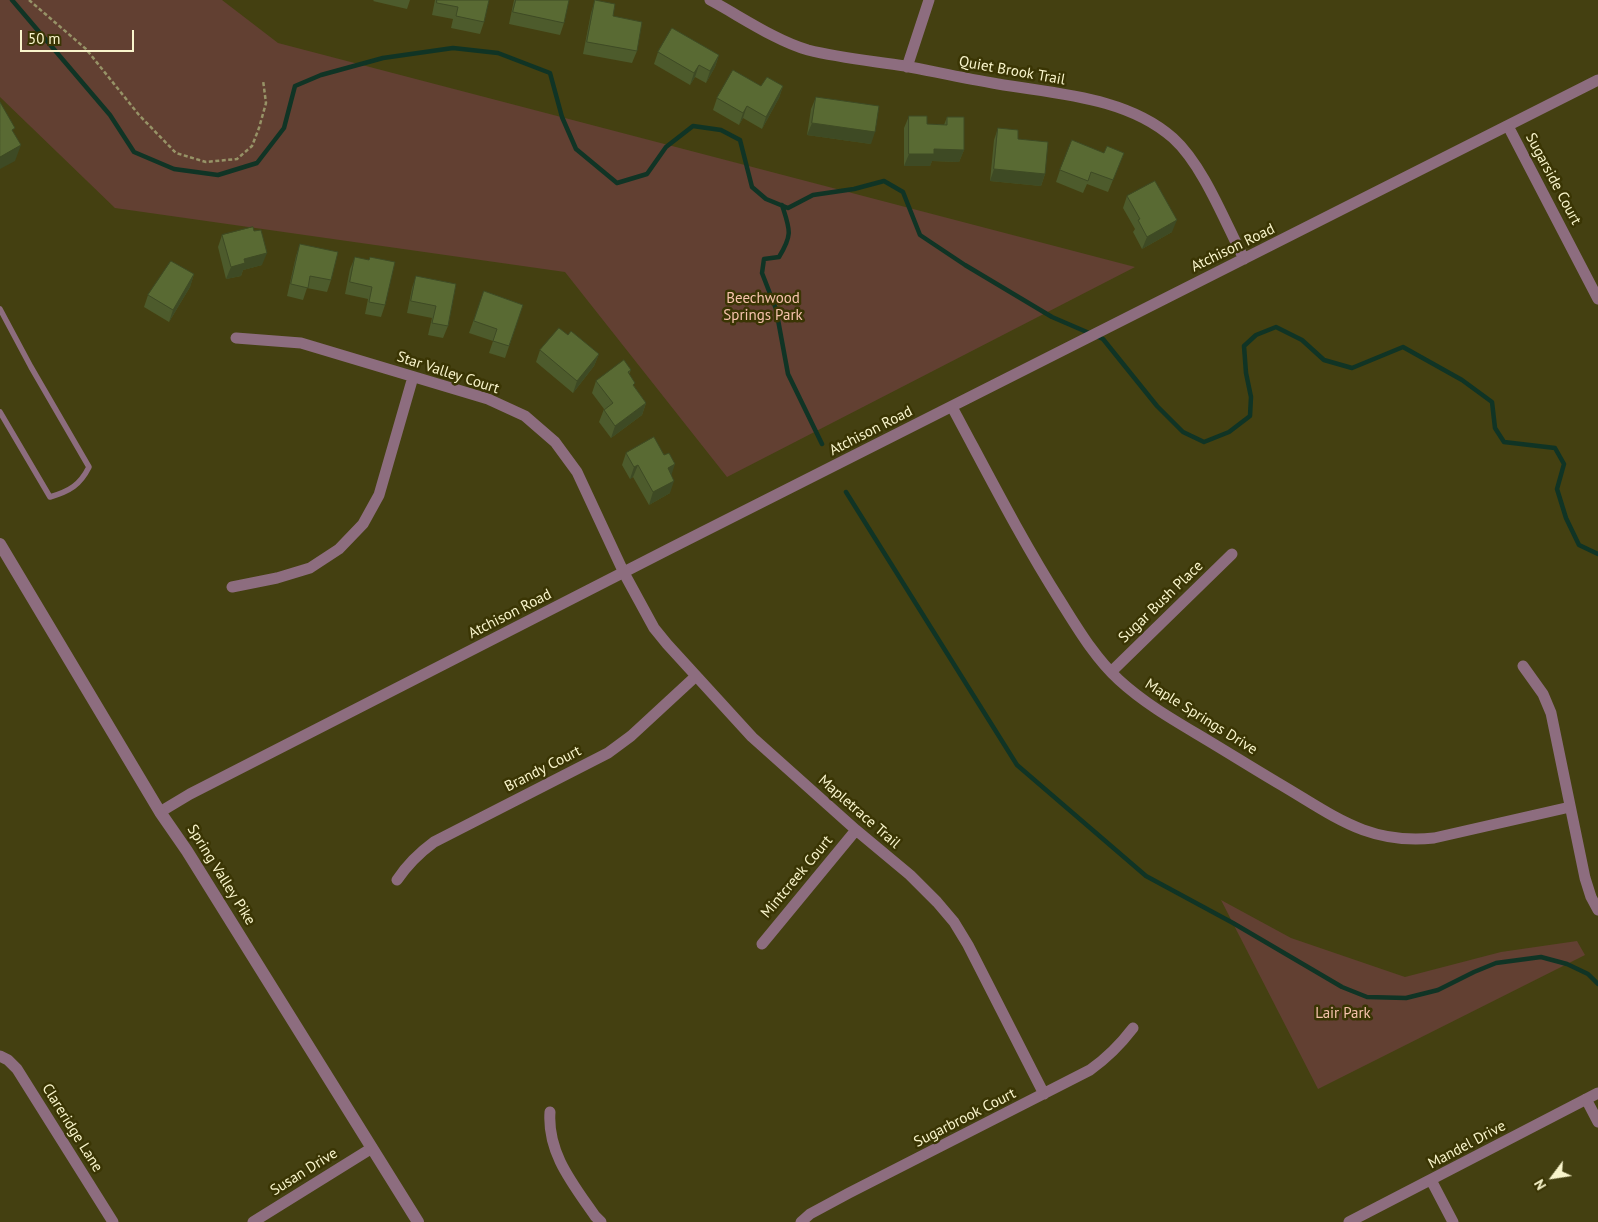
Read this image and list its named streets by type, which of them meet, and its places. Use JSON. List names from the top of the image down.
{
  "streets": {
    "street": [
      "Quiet Brook Trail",
      "Sugarside Court",
      "Atchison Road",
      "Star Valley Court",
      "Sugar Bush Place",
      "Maple Springs Drive",
      "Brandy Court",
      "Mapletrace Trail",
      "Spring Valley Pike",
      "Mintcreek Court",
      "Sugarbrook Court",
      "Clareridge Lane",
      "Mandel Drive",
      "Susan Drive"
    ]
  },
  "crossings": [
    ["Quiet Brook Trail", "Atchison Road"],
    ["Sugarside Court", "Atchison Road"],
    ["Atchison Road", "Star Valley Court"],
    ["Atchison Road", "Maple Springs Drive"],
    ["Atchison Road", "Mapletrace Trail"],
    ["Atchison Road", "Spring Valley Pike"],
    ["Star Valley Court", "Mapletrace Trail"],
    ["Sugar Bush Place", "Maple Springs Drive"],
    ["Brandy Court", "Mapletrace Trail"],
    ["Mapletrace Trail", "Mintcreek Court"],
    ["Mapletrace Trail", "Sugarbrook Court"],
    ["Spring Valley Pike", "Susan Drive"]
  ],
  "parks": ["Beechwood Springs Park", "Lair Park"],
  "scale_bar": "50 m",
  "north": "bottom left"
}
